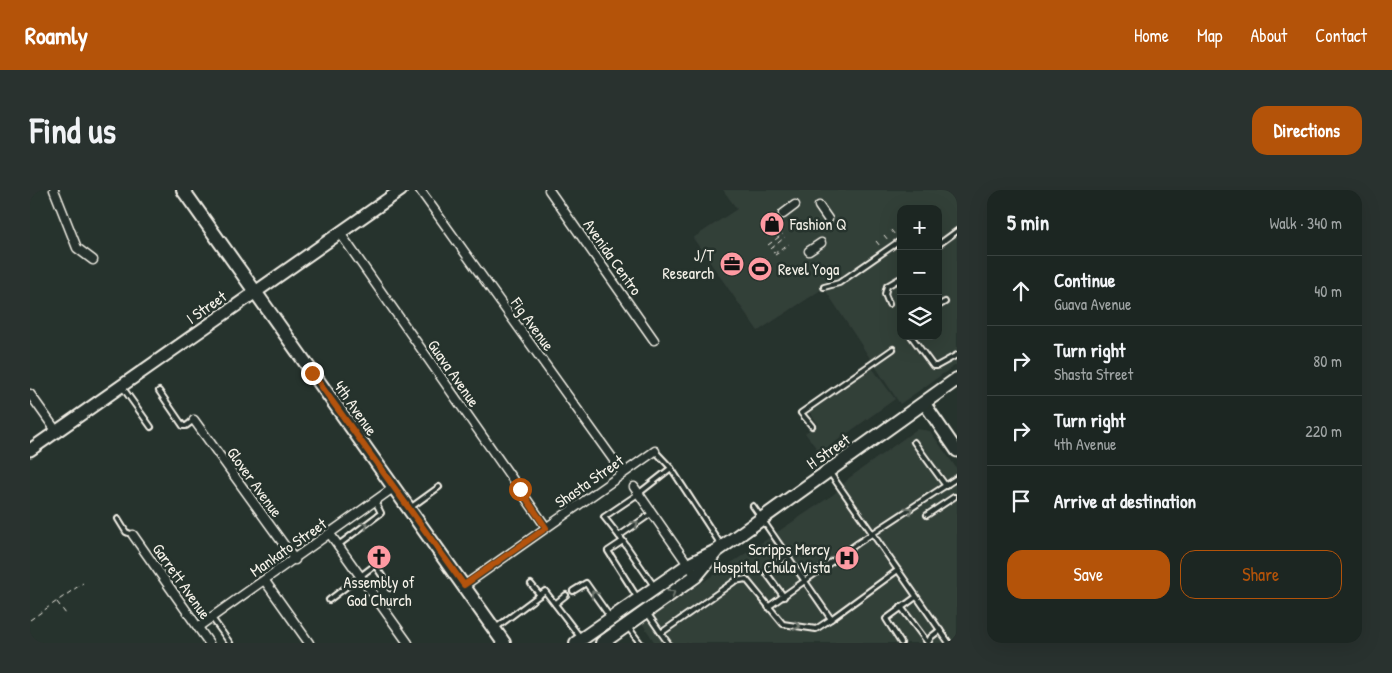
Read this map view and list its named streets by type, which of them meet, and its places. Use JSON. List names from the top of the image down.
{
  "streets": {
    "main road": ["4th Avenue", "H Street"],
    "street": [
      "Avenida Centro",
      "I Street",
      "Fig Avenue",
      "Guava Avenue",
      "Shasta Street",
      "Glover Avenue",
      "Mankato Street",
      "Garrett Avenue"
    ]
  },
  "crossings": [
    ["I Street", "Guava Avenue"],
    ["I Street", "4th Avenue"],
    ["Fig Avenue", "Shasta Street"],
    ["Guava Avenue", "Shasta Street"],
    ["4th Avenue", "Shasta Street"],
    ["4th Avenue", "Mankato Street"],
    ["Glover Avenue", "Mankato Street"],
    ["Mankato Street", "Garrett Avenue"]
  ],
  "places": {
    "shop": ["Fashion Q"],
    "office": ["J/T Research"],
    "sports": ["Revel Yoga"],
    "church": ["Assembly of God Church"],
    "hospital": ["Scripps Mercy Hospital Chula Vista"]
  },
  "page": {
    "header": "Roamly",
    "nav": [
      "Home",
      "Map",
      "About",
      "Contact"
    ],
    "buttons": [
      "Directions",
      ["Save", "Share"]
    ],
    "title": "Find us",
    "heading": ["5 min", "Walk · 340 m"],
    "map_buttons": ["+", "−"],
    "list": [
      ["Continue", "Guava Avenue", "40 m"],
      ["Turn right", "Shasta Street", "80 m"],
      ["Turn right", "4th Avenue", "220 m"],
      "Arrive at destination"
    ]
  }
}
